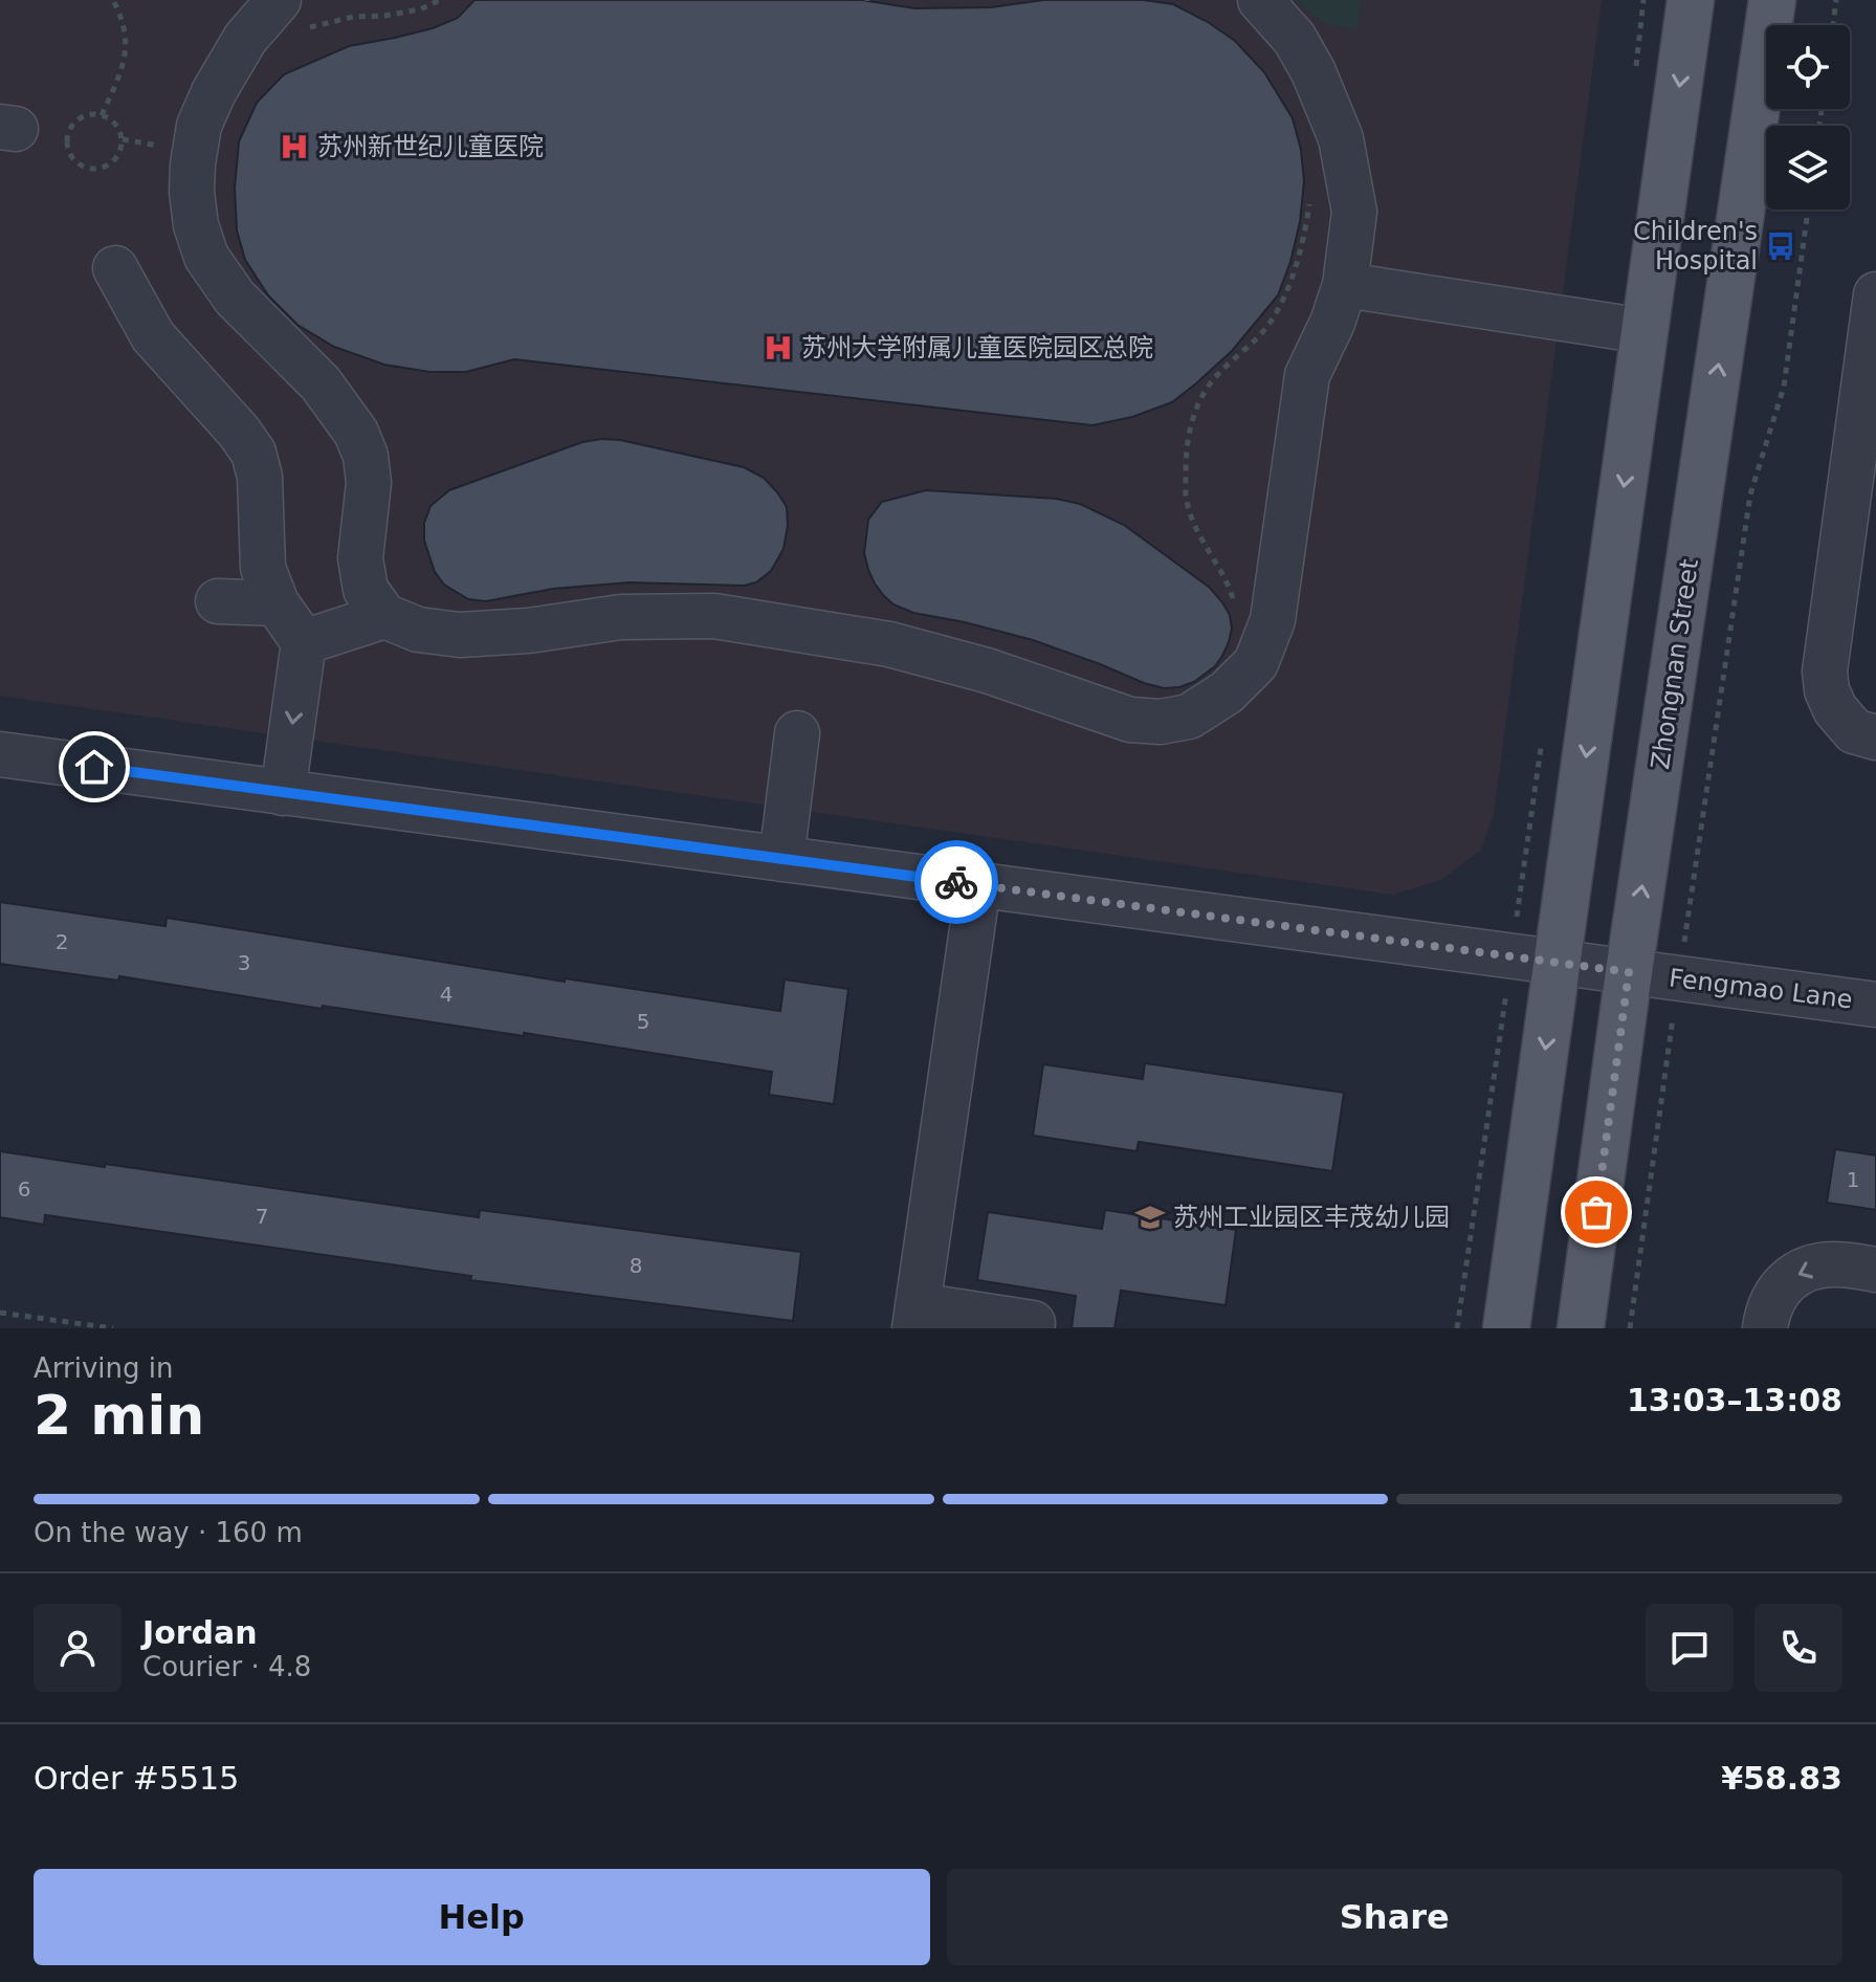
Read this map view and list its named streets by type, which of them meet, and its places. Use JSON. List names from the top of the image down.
{
  "streets": {
    "main road": ["Zhongnan Street"],
    "street": ["Fengmao Lane"]
  },
  "crossings": [
    ["Zhongnan Street", "Fengmao Lane"]
  ],
  "places": {
    "hospital": ["苏州新世纪儿童医院", "苏州大学附属儿童医院园区总院"],
    "bus stop": ["Children's Hospital"],
    "school or university": ["苏州工业园区丰茂幼儿园"]
  },
  "house_numbers": [
    "2",
    "3",
    "4",
    "5",
    "1",
    "6",
    "7",
    "8"
  ],
  "page": {
    "heading": ["2 min", "Arriving in", "13:03–13:08"],
    "panel": [
      "Jordan",
      "Courier · 4.8",
      "Order #5515",
      "¥58.83"
    ],
    "bar": "On the way · 160 m",
    "buttons": ["Help", "Share"]
  }
}
